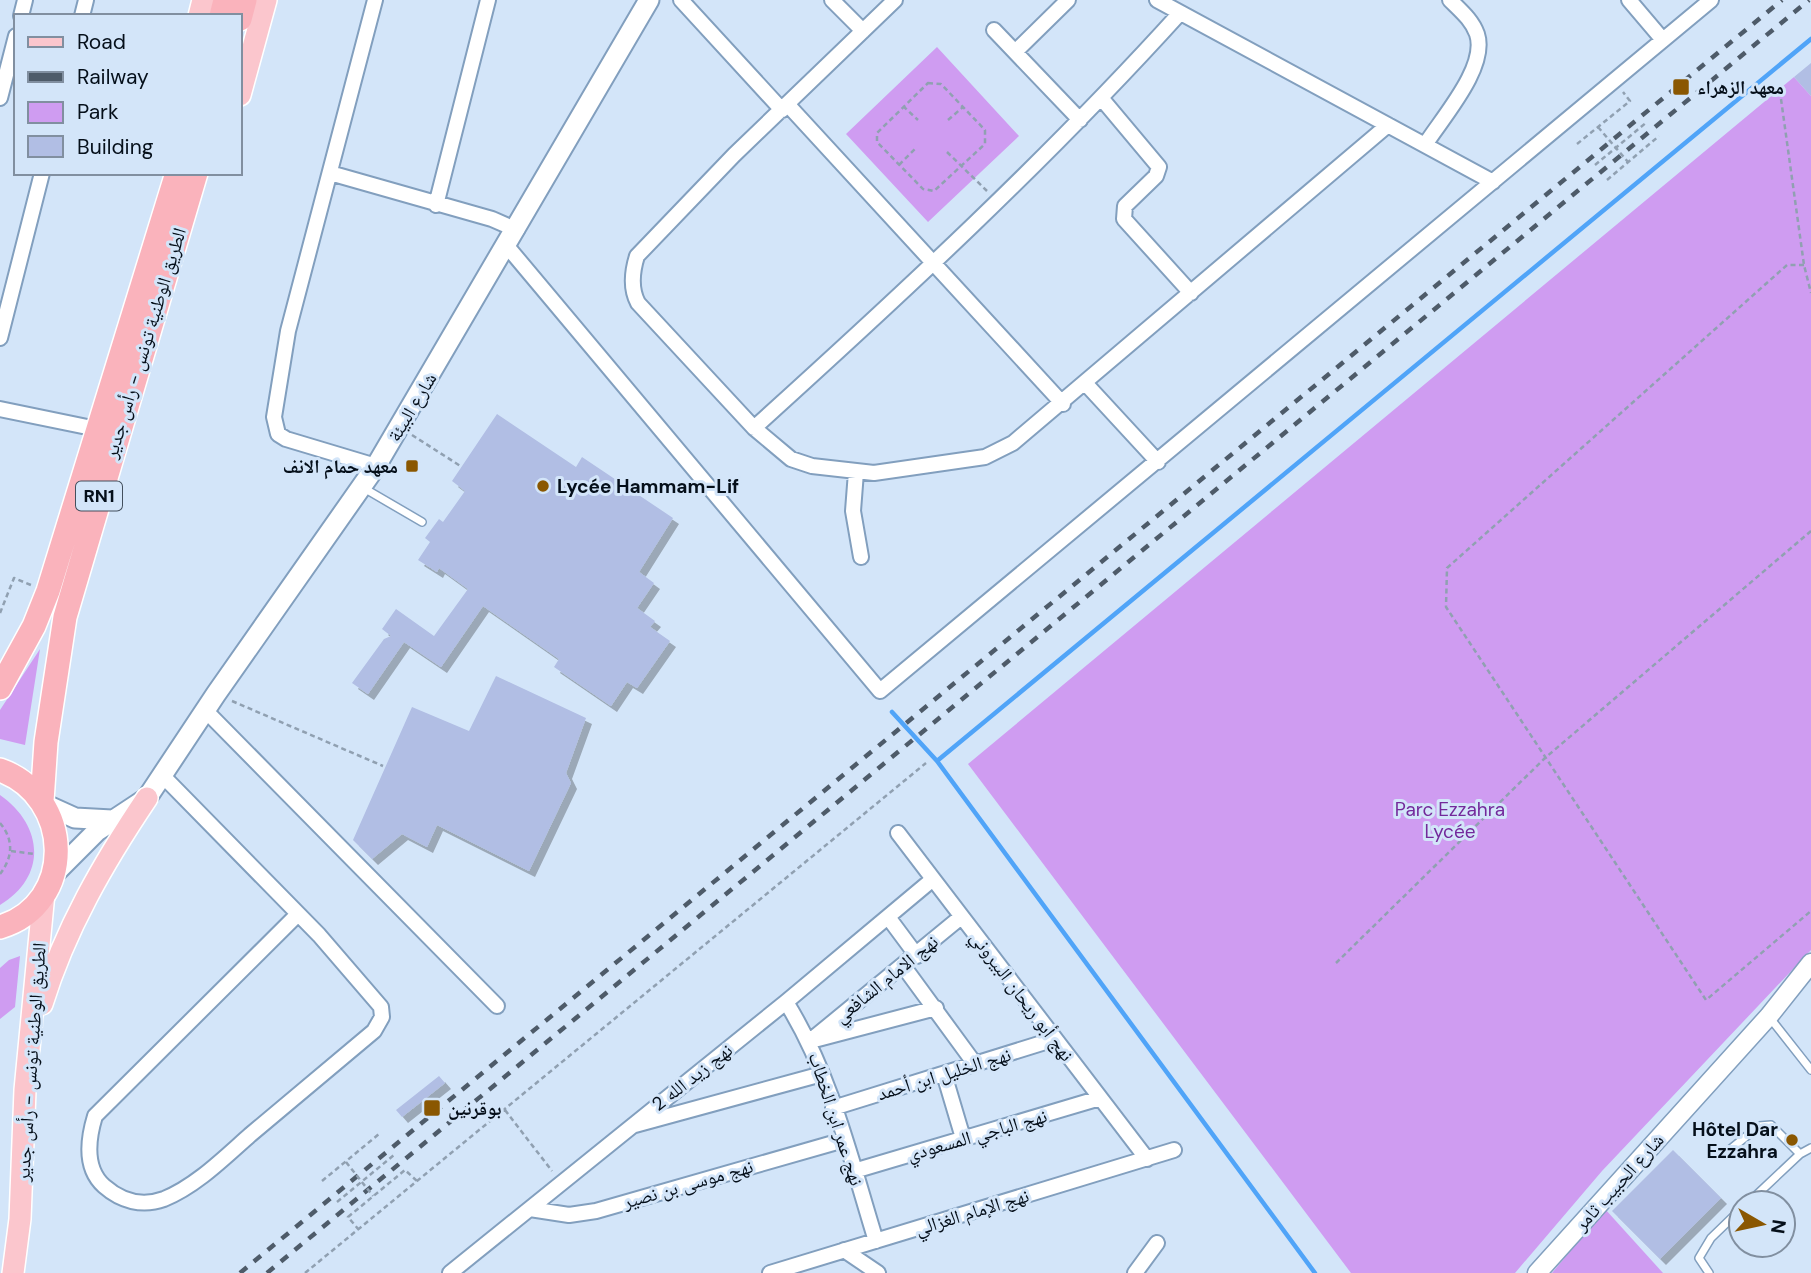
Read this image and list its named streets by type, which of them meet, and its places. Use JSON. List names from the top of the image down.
{
  "streets": {
    "highway": ["الطريق الوطنية تونس - رأس جدير", "RN1"],
    "main road": ["شارع البيئة"],
    "street": [
      "نهج الامام الشافعي",
      "نهج أبو ريحان البيروني",
      "نهج الخليل ابن أحمد",
      "نهج زيد الله 2",
      "نهج عمر ابن الخطاب",
      "نهج الباجي المسعودي",
      "شارع الحبيب ثامر",
      "نهج موسى بن نصير",
      "نهج الإمام الغزالي"
    ]
  },
  "crossings": [
    ["الطريق الوطنية تونس - رأس جدير", "شارع البيئة"],
    ["الطريق الوطنية تونس - رأس جدير", "RN1"],
    ["شارع البيئة", "RN1"],
    ["نهج الامام الشافعي", "نهج أبو ريحان البيروني"],
    ["نهج الامام الشافعي", "نهج عمر ابن الخطاب"],
    ["نهج أبو ريحان البيروني", "نهج الخليل ابن أحمد"],
    ["نهج أبو ريحان البيروني", "نهج زيد الله 2"],
    ["نهج أبو ريحان البيروني", "نهج الباجي المسعودي"],
    ["نهج أبو ريحان البيروني", "نهج الإمام الغزالي"],
    ["نهج الخليل ابن أحمد", "نهج عمر ابن الخطاب"],
    ["نهج زيد الله 2", "نهج عمر ابن الخطاب"],
    ["نهج زيد الله 2", "نهج موسى بن نصير"],
    ["نهج عمر ابن الخطاب", "نهج الباجي المسعودي"],
    ["نهج عمر ابن الخطاب", "نهج موسى بن نصير"],
    ["نهج عمر ابن الخطاب", "نهج الإمام الغزالي"]
  ],
  "parks": ["Parc Ezzahra Lycée"],
  "places": {
    "transit": ["معهد الزهراء", "معهد حمام الانف", "بوقرنين"],
    "other": ["Lycée Hammam-Lif", "Hôtel Dar Ezzahra"]
  },
  "legend": [
    "Road",
    "Railway",
    "Park",
    "Building"
  ],
  "north": "right"
}
